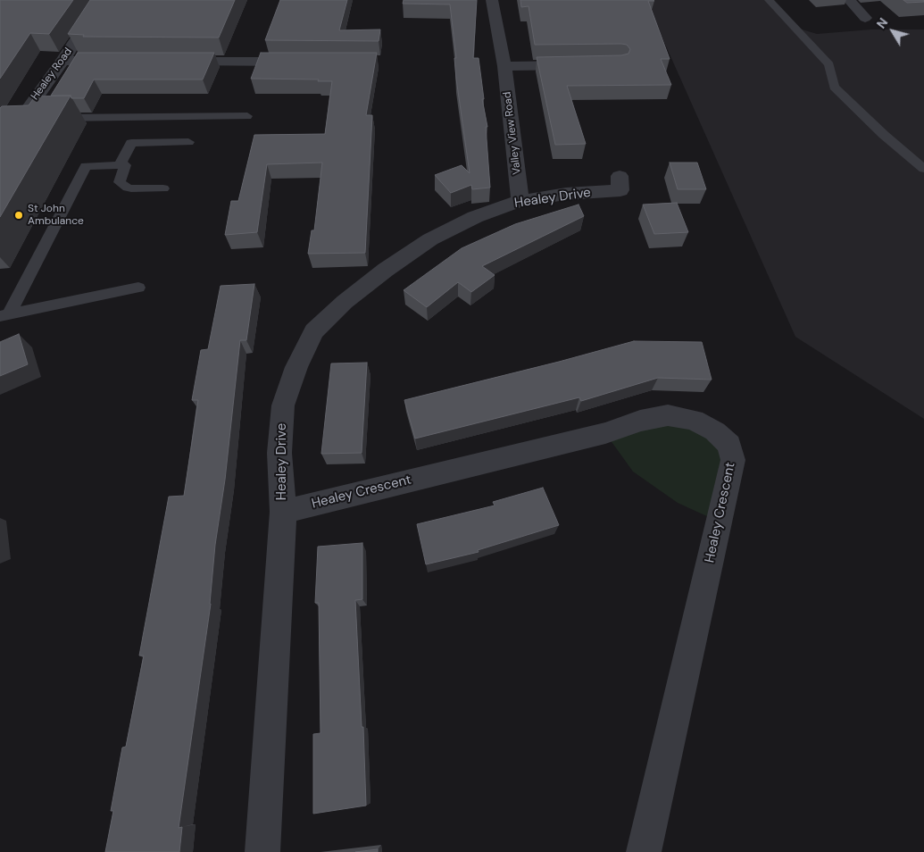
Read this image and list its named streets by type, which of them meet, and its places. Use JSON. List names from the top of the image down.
{
  "streets": {
    "street": [
      "Healey Road",
      "Valley View Road",
      "Healey Drive",
      "Healey Crescent"
    ]
  },
  "crossings": [
    ["Valley View Road", "Healey Drive"],
    ["Healey Drive", "Healey Crescent"]
  ],
  "places": ["St John Ambulance"],
  "north": "top left"
}
